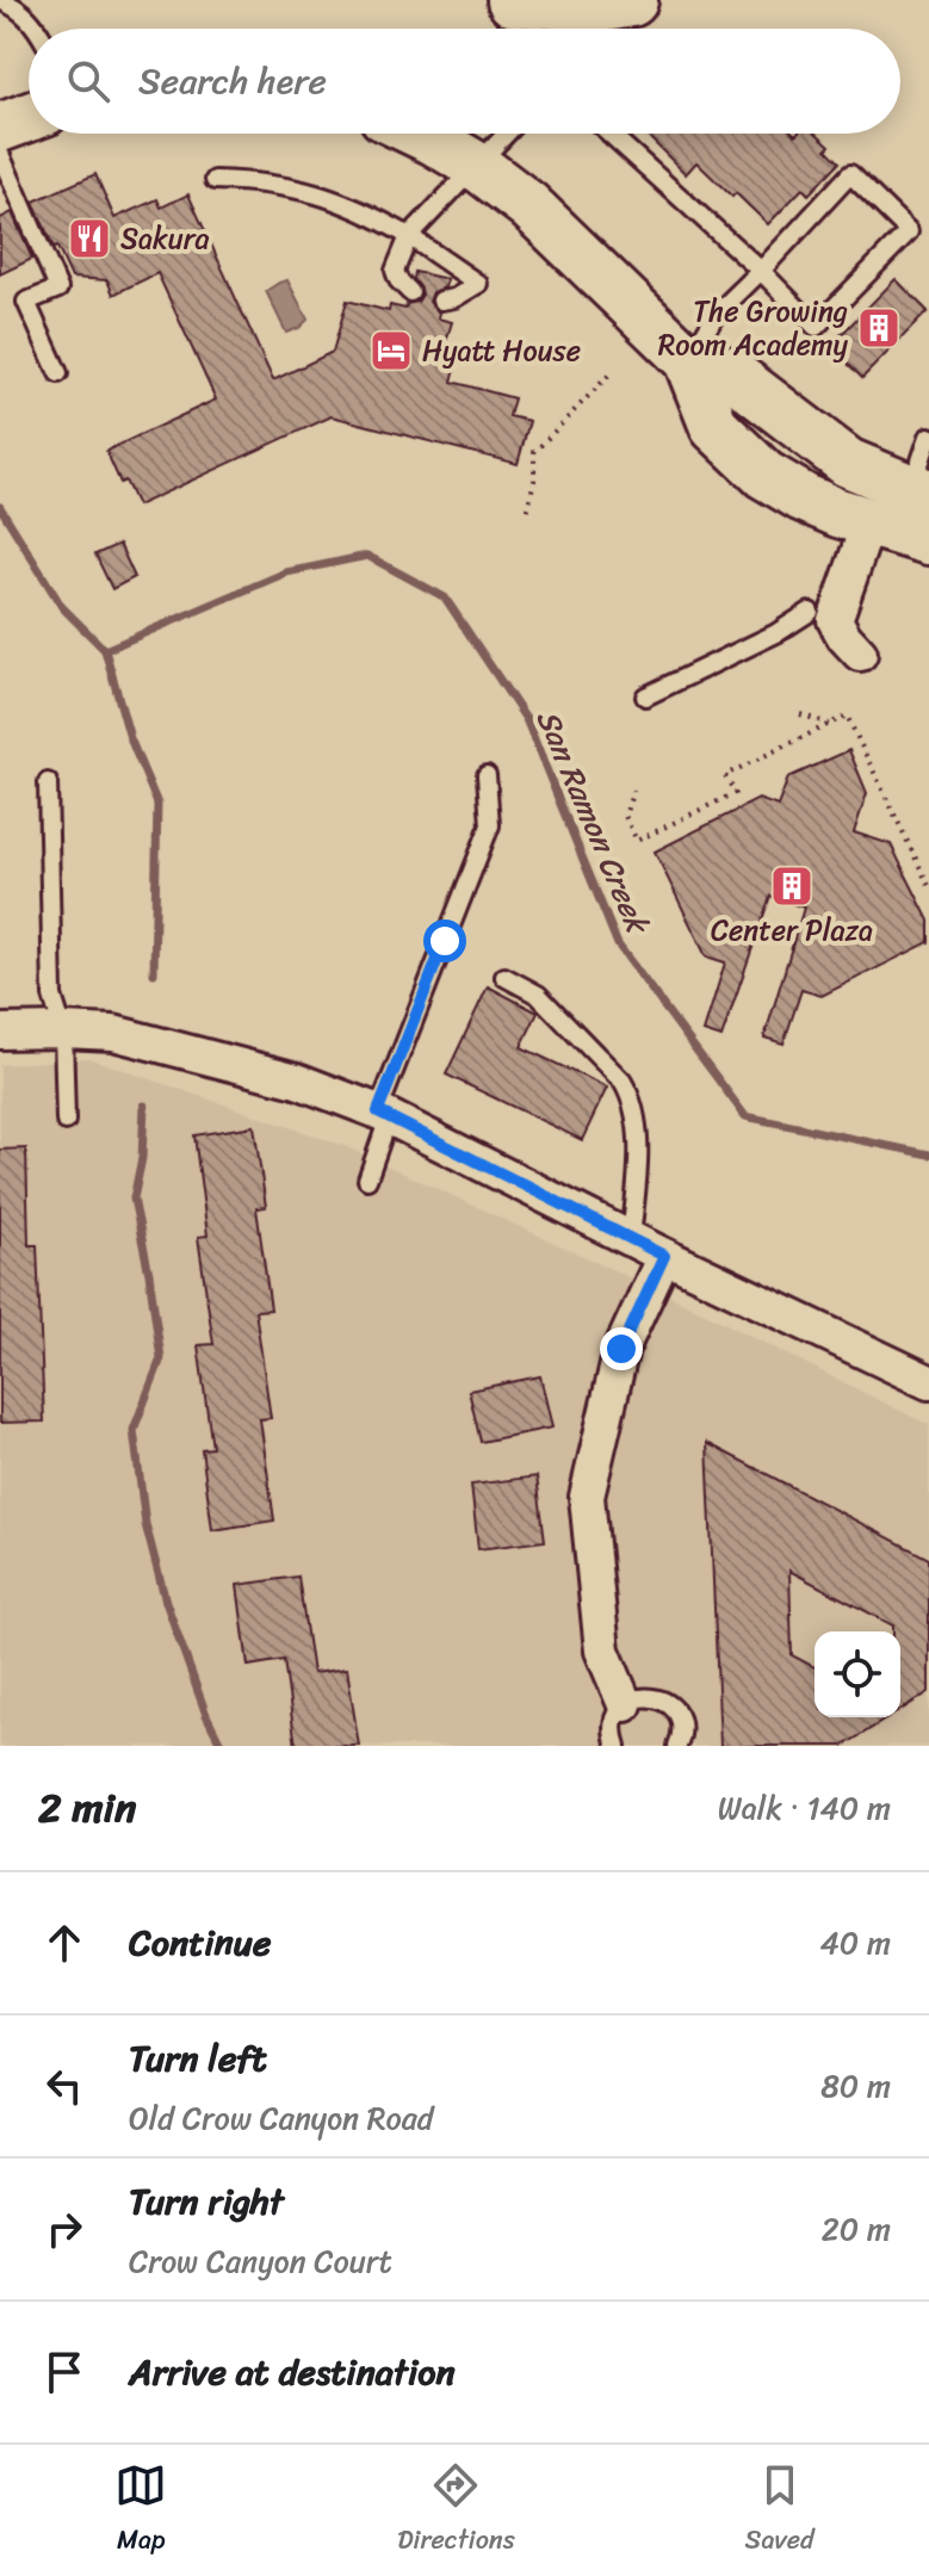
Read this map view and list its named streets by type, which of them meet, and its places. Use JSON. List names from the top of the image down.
{
  "water": ["San Ramon Creek"],
  "places": {
    "restaurant": ["Sakura"],
    "building": ["The Growing Room Academy", "Center Plaza"],
    "hotel": ["Hyatt House"]
  },
  "page": {
    "search": "Search here",
    "heading": ["2 min", "Walk · 140 m"],
    "list": [
      ["Continue", "40 m"],
      ["Turn left", "Old Crow Canyon Road", "80 m"],
      ["Turn right", "Crow Canyon Court", "20 m"],
      "Arrive at destination"
    ],
    "nav": ["Map", "Directions", "Saved"]
  }
}
